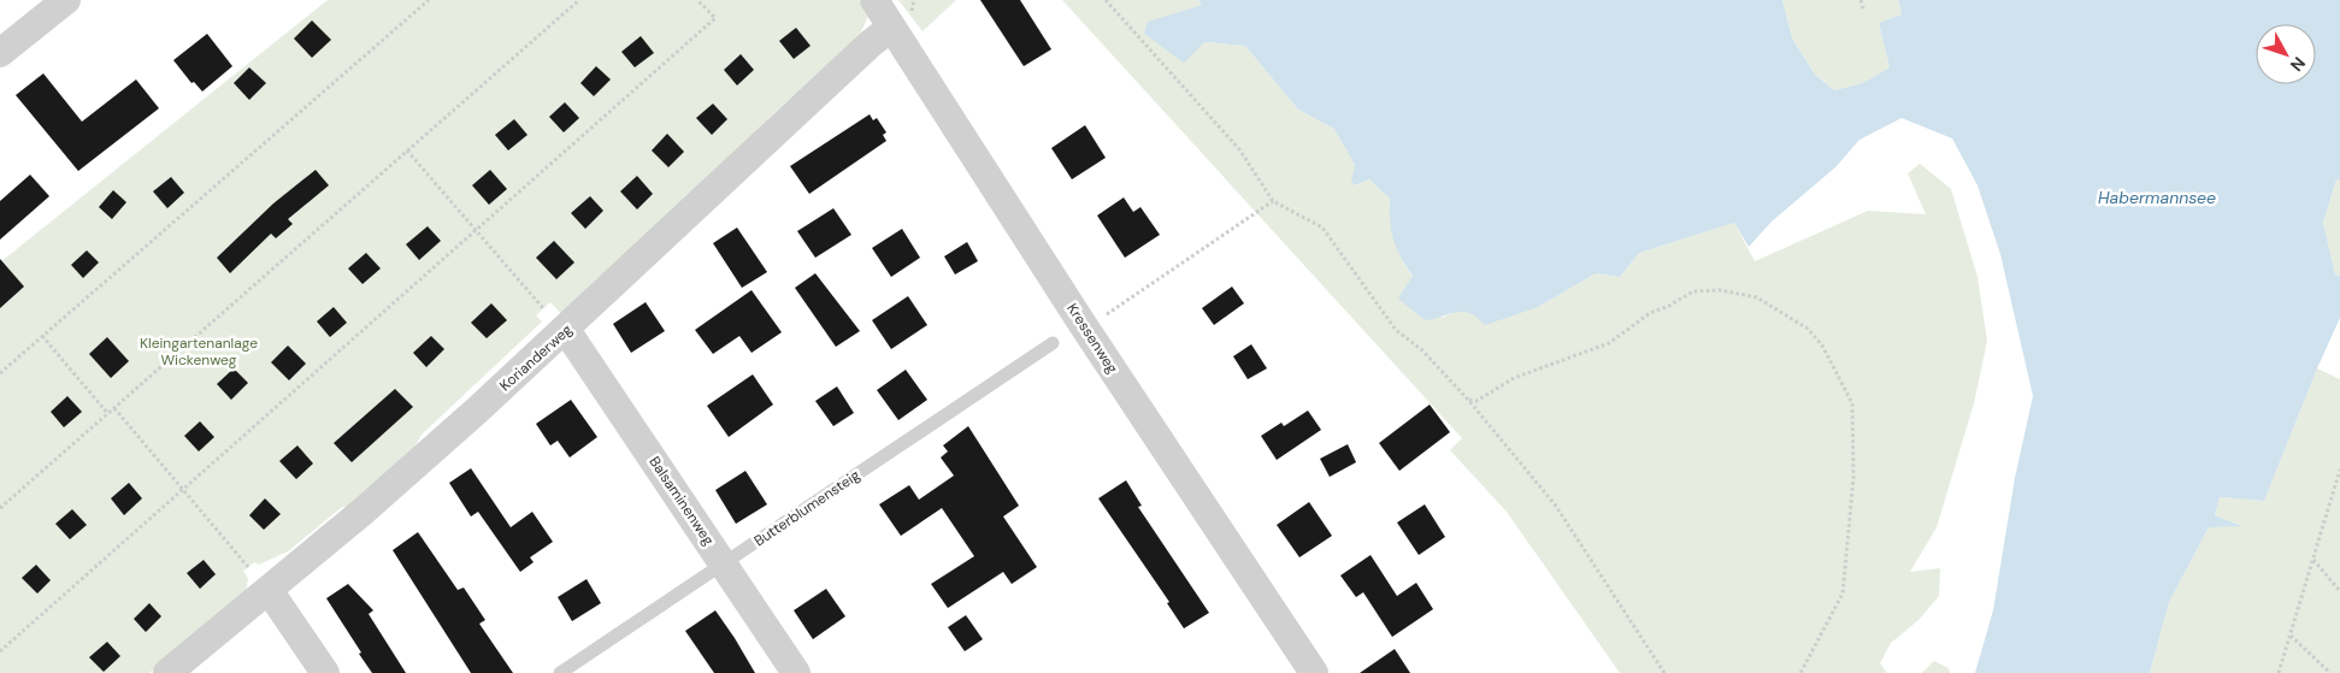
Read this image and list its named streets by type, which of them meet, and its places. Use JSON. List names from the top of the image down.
{
  "streets": {
    "street": ["Kressenweg", "Korianderweg", "Balsaminenweg"],
    "lane": ["Butterblumensteig"]
  },
  "crossings": [
    ["Kressenweg", "Korianderweg"],
    ["Korianderweg", "Balsaminenweg"],
    ["Balsaminenweg", "Butterblumensteig"]
  ],
  "water": ["Habermannsee"],
  "parks": ["Kleingartenanlage Wickenweg"],
  "north": "bottom right"
}
